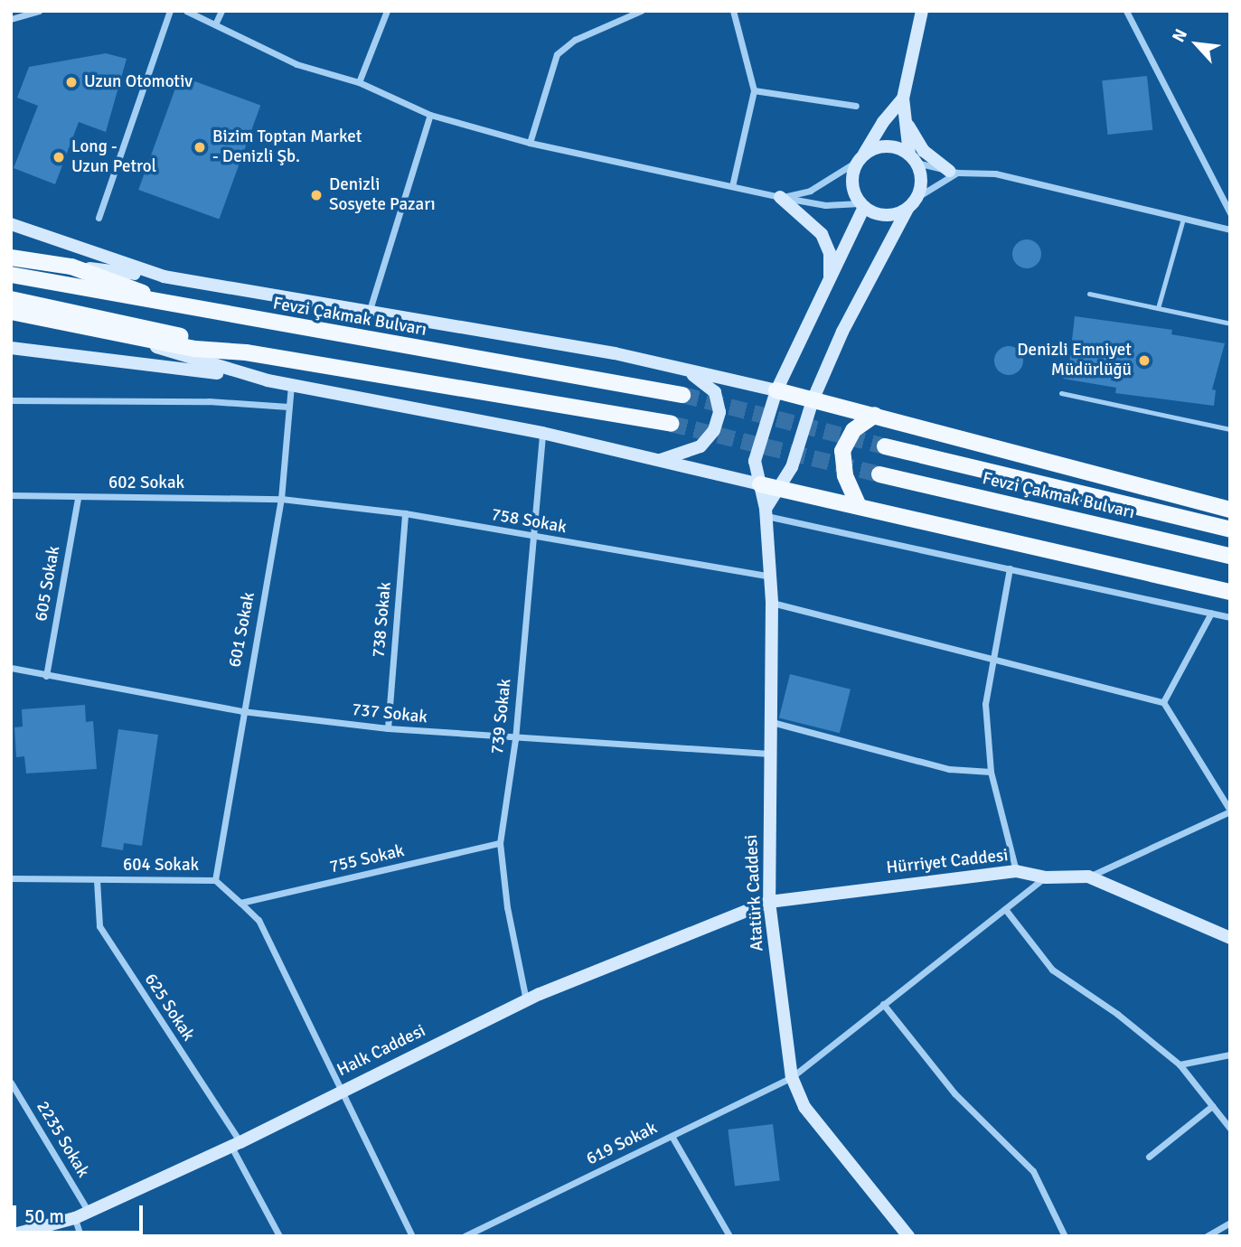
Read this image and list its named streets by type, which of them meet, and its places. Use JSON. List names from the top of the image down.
{
  "streets": {
    "main road": [
      "Fevzi Çakmak Bulvarı",
      "Hürriyet Caddesi",
      "Atatürk Caddesi",
      "Halk Caddesi"
    ],
    "street": [
      "602 Sokak",
      "758 Sokak",
      "605 Sokak",
      "738 Sokak",
      "601 Sokak",
      "737 Sokak",
      "739 Sokak",
      "755 Sokak",
      "604 Sokak",
      "625 Sokak",
      "2235 Sokak",
      "619 Sokak"
    ]
  },
  "crossings": [
    ["602 Sokak", "758 Sokak"],
    ["602 Sokak", "605 Sokak"],
    ["602 Sokak", "601 Sokak"],
    ["758 Sokak", "738 Sokak"],
    ["758 Sokak", "601 Sokak"],
    ["758 Sokak", "739 Sokak"],
    ["758 Sokak", "Atatürk Caddesi"],
    ["605 Sokak", "737 Sokak"],
    ["738 Sokak", "737 Sokak"],
    ["601 Sokak", "737 Sokak"],
    ["601 Sokak", "604 Sokak"],
    ["737 Sokak", "739 Sokak"],
    ["737 Sokak", "Atatürk Caddesi"],
    ["739 Sokak", "755 Sokak"],
    ["739 Sokak", "Halk Caddesi"],
    ["755 Sokak", "604 Sokak"],
    ["Hürriyet Caddesi", "Atatürk Caddesi"],
    ["Hürriyet Caddesi", "Halk Caddesi"],
    ["Hürriyet Caddesi", "619 Sokak"],
    ["604 Sokak", "625 Sokak"],
    ["604 Sokak", "Halk Caddesi"],
    ["Atatürk Caddesi", "Halk Caddesi"],
    ["Atatürk Caddesi", "619 Sokak"],
    ["625 Sokak", "Halk Caddesi"],
    ["Halk Caddesi", "2235 Sokak"]
  ],
  "places": [
    "Uzun Otomotiv",
    "Bizim Toptan Market - Denizli Şb.",
    "Long - Uzun Petrol",
    "Denizli Sosyete Pazarı",
    "Denizli Emniyet Müdürlüğü"
  ],
  "scale_bar": "50 m",
  "north": "top left"
}
